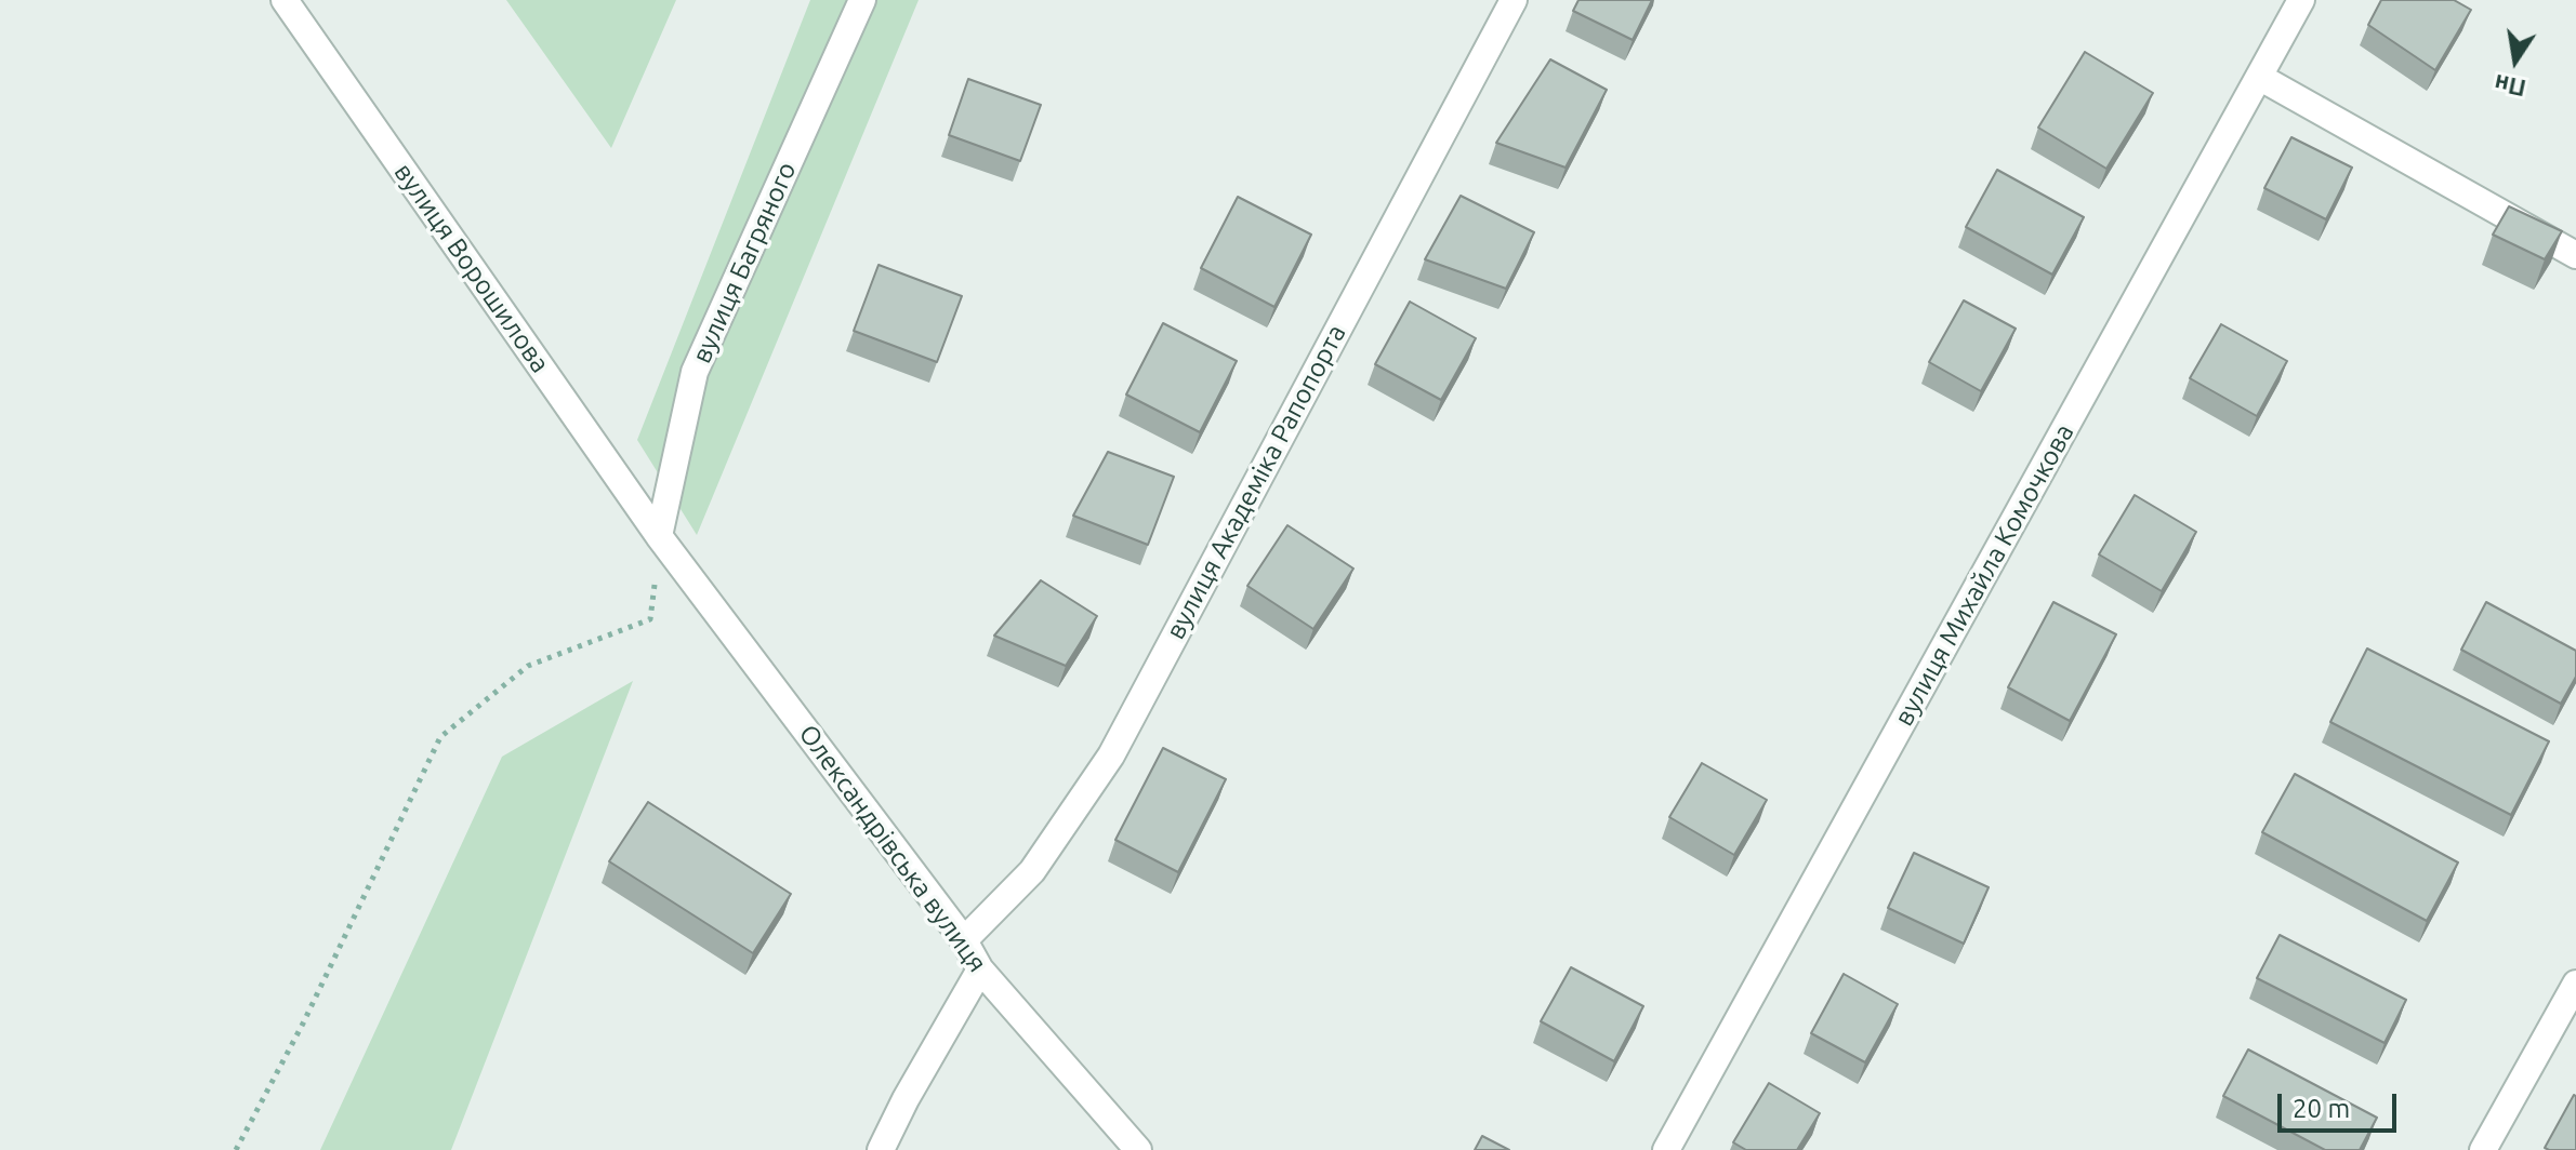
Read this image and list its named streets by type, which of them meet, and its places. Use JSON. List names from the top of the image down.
{
  "streets": {
    "street": [
      "вулиця Багряного",
      "вулиця Ворошилова",
      "вулиця Академіка Рапопорта",
      "вулиця Михайла Комочкова",
      "Олександрівська вулиця"
    ]
  },
  "crossings": [
    ["вулиця Багряного", "вулиця Ворошилова"],
    ["вулиця Багряного", "Олександрівська вулиця"],
    ["вулиця Ворошилова", "Олександрівська вулиця"],
    ["вулиця Академіка Рапопорта", "Олександрівська вулиця"]
  ],
  "scale_bar": "20 m",
  "north": "bottom"
}
